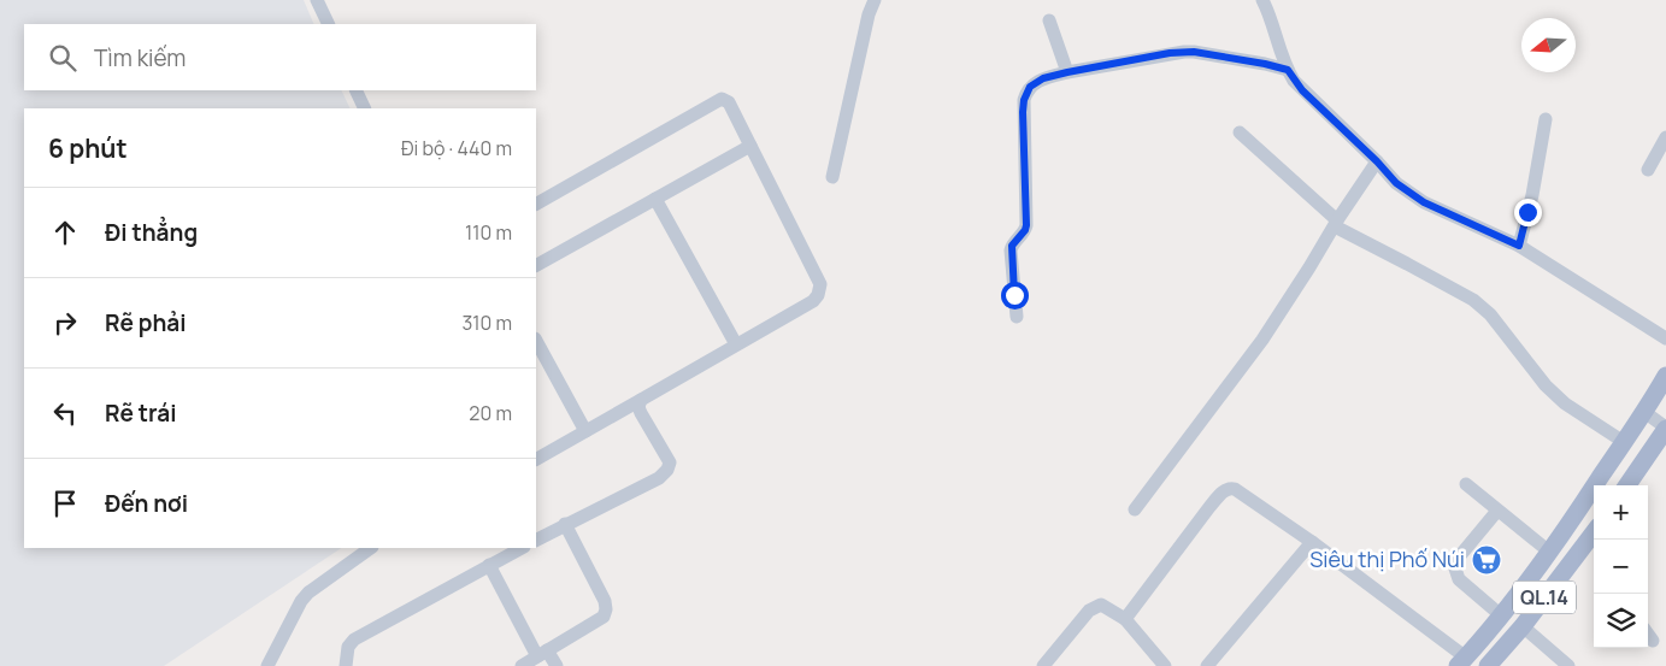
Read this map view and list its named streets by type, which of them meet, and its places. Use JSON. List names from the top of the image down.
{
  "streets": {
    "main road": ["QL.14"]
  },
  "places": {
    "supermarket": ["Siêu thị Phố Núi"]
  },
  "north": "left",
  "page": {
    "search": "Tìm kiếm",
    "heading": ["6 phút", "Đi bộ · 440 m"],
    "list": [
      ["Đi thẳng", "110 m"],
      ["Rẽ phải", "310 m"],
      ["Rẽ trái", "20 m"],
      "Đến nơi"
    ],
    "map_buttons": ["+", "−"]
  }
}
